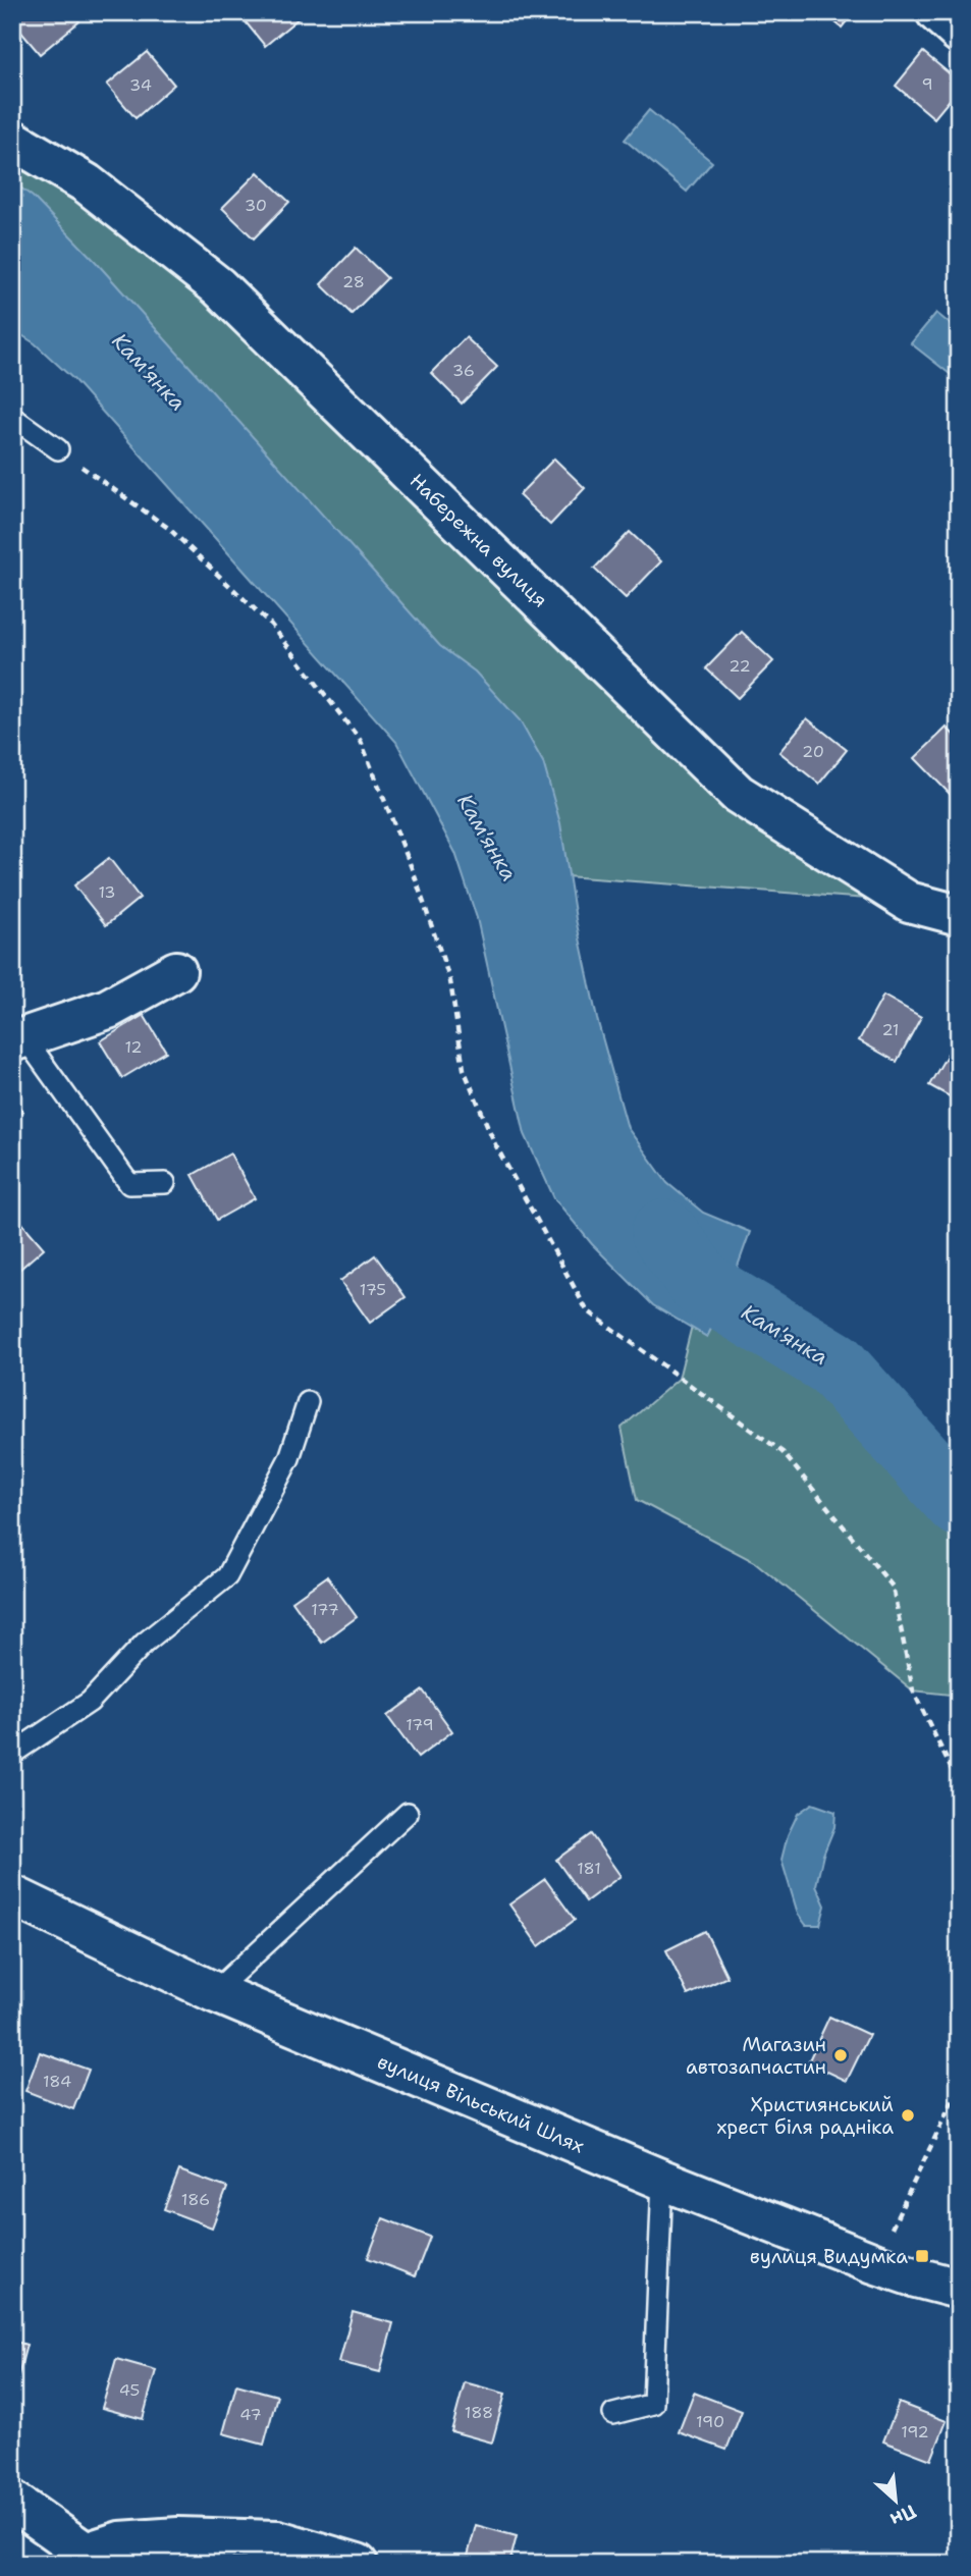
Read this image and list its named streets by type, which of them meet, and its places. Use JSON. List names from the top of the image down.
{
  "streets": {
    "street": ["Набережна вулиця", "вулиця Вільський Шлях"]
  },
  "water": ["Кам'янка"],
  "places": {
    "other": ["Магазин автозапчастин", "Християнський хрест біля радніка"],
    "transit": ["вулиця Видумка"]
  },
  "house_numbers": [
    "9",
    "34",
    "30",
    "28",
    "36",
    "22",
    "20",
    "13",
    "21",
    "12",
    "175",
    "177",
    "179",
    "181",
    "184",
    "186",
    "45",
    "188",
    "47",
    "190",
    "192"
  ],
  "north": "bottom right"
}
